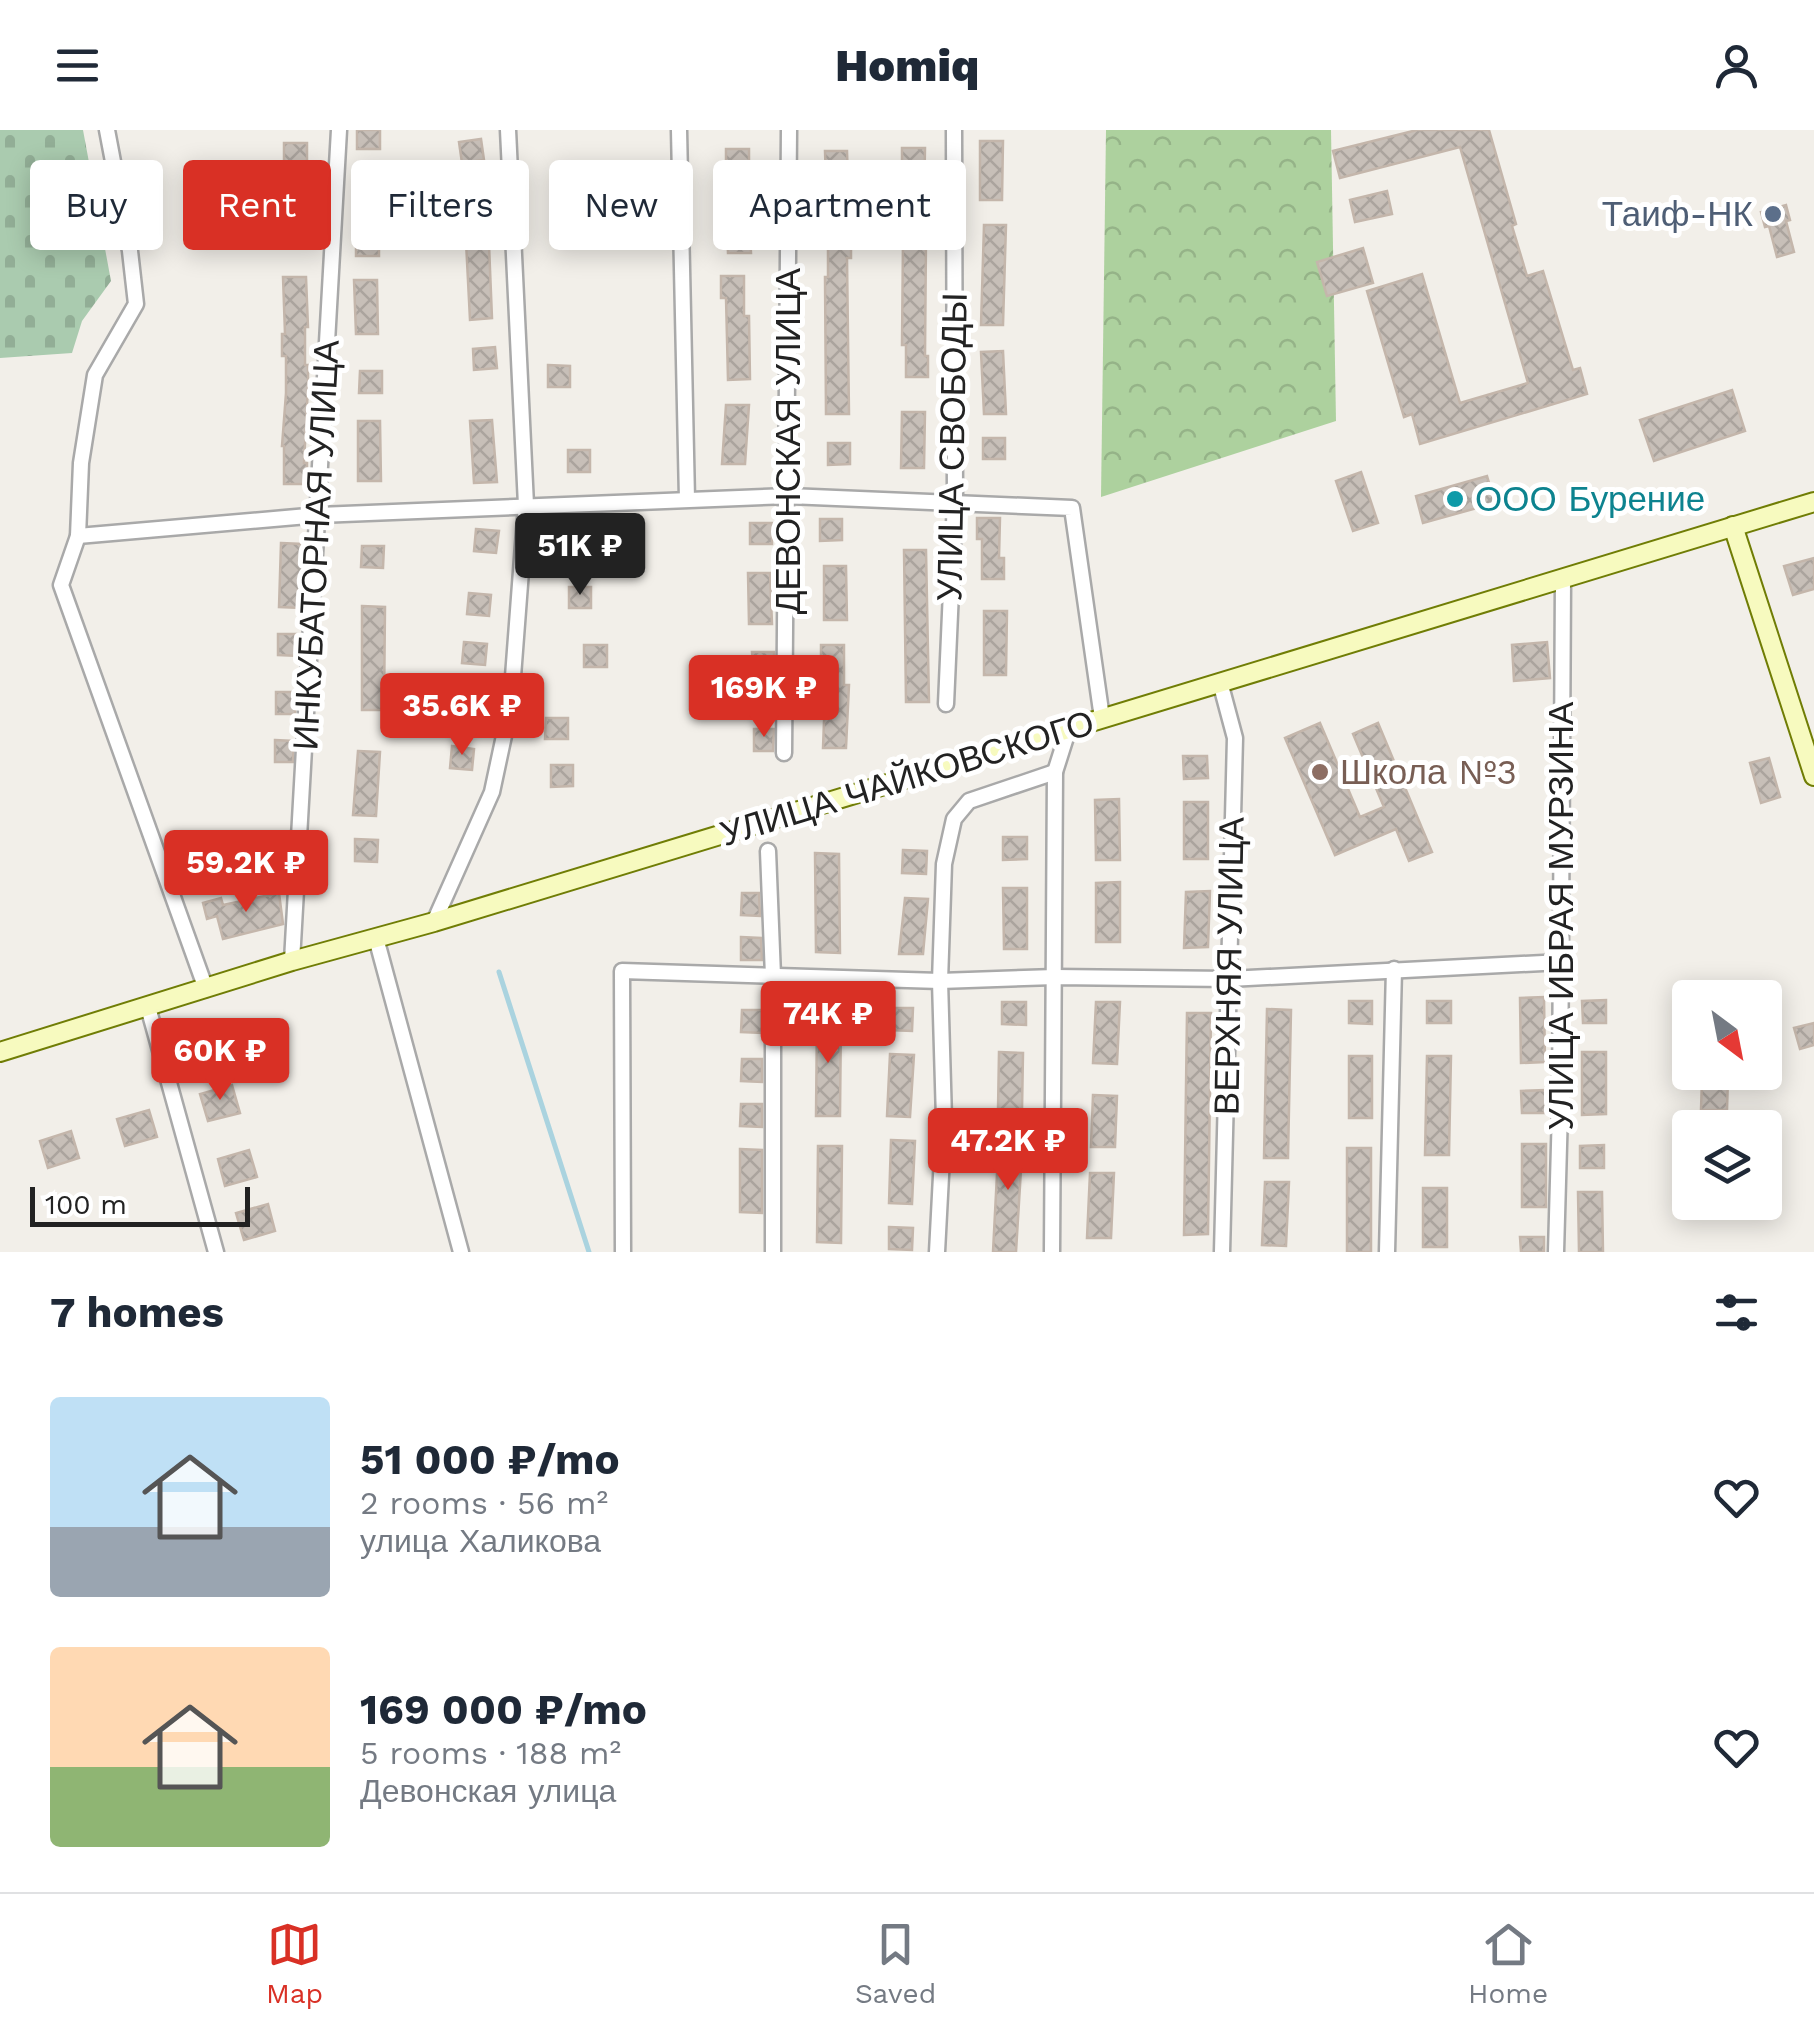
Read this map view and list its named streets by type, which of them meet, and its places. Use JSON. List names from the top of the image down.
{
  "streets": {
    "main road": ["УЛИЦА ЧАЙКОВСКОГО"],
    "street": [
      "ДЕВОНСКАЯ УЛИЦА",
      "УЛИЦА СВОБОДЫ",
      "ИНКУБАТОРНАЯ УЛИЦА",
      "УЛИЦА ИБРАЯ МУРЗИНА",
      "ВЕРХНЯЯ УЛИЦА"
    ]
  },
  "crossings": [
    ["ИНКУБАТОРНАЯ УЛИЦА", "УЛИЦА ЧАЙКОВСКОГО"],
    ["УЛИЦА ЧАЙКОВСКОГО", "УЛИЦА ИБРАЯ МУРЗИНА"],
    ["УЛИЦА ЧАЙКОВСКОГО", "ВЕРХНЯЯ УЛИЦА"]
  ],
  "places": ["Таиф-НК", "ООО Бурение", "Школа №3"],
  "scale_bar": "100 m",
  "north": "bottom right",
  "page": {
    "header": "Homiq",
    "chip": [
      "Buy",
      "Rent",
      "Filters",
      "New",
      "Apartment"
    ],
    "price": [
      "51K ₽",
      "169K ₽",
      "35.6K ₽",
      "59.2K ₽",
      "74K ₽",
      "60K ₽",
      "47.2K ₽"
    ],
    "scale": "100 m",
    "heading": "7 homes",
    "list": [
      {
        "name": "51 000 ₽/mo",
        "note": "2 rooms · 56 m² · улица Халикова"
      },
      {
        "name": "169 000 ₽/mo",
        "note": "5 rooms · 188 m² · Девонская улица"
      }
    ],
    "tabs": ["Map", "Saved", "Home"]
  }
}
